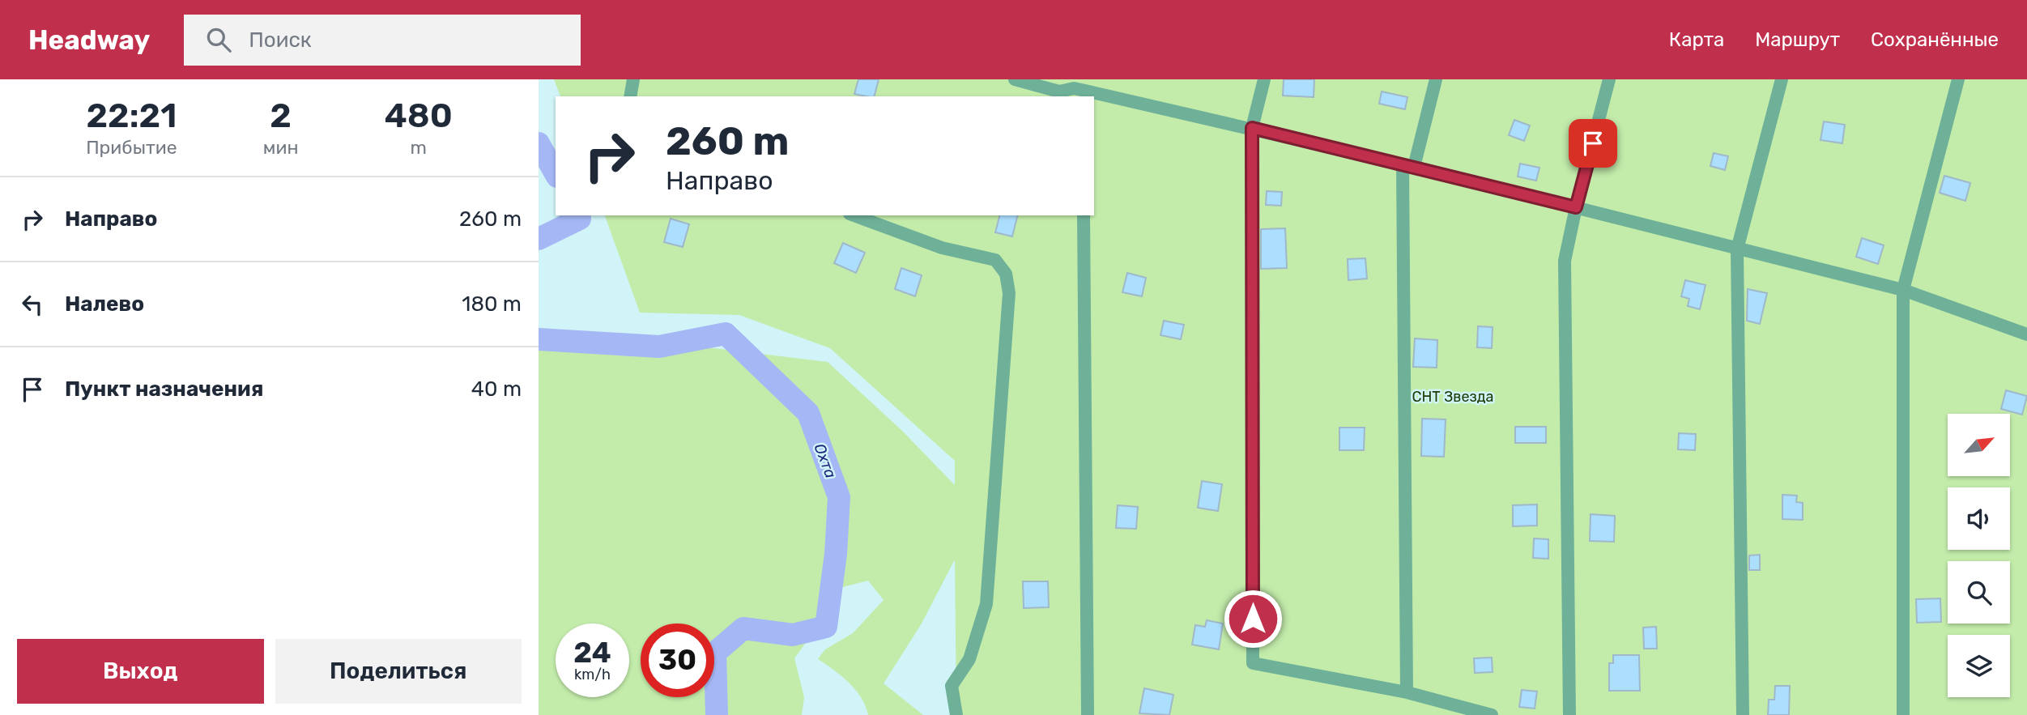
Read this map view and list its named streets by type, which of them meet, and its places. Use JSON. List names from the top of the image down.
{
  "water": ["Охта"],
  "parks": ["СНТ Звезда"],
  "north": "top right",
  "page": {
    "header": "Headway",
    "search": "Поиск",
    "nav": ["Карта", "Маршрут", "Сохранённые"],
    "eta": [
      "22:21",
      "Прибытие",
      "2",
      "мин",
      "480",
      "m"
    ],
    "turn": ["260 m", "Направо"],
    "list": [
      {
        "name": "Направо",
        "value": "260 m"
      },
      {
        "name": "Налево",
        "value": "180 m"
      },
      {
        "name": "Пункт назначения",
        "value": "40 m"
      }
    ],
    "speed": "24 km/h",
    "limit": "30",
    "buttons": ["Выход", "Поделиться"]
  }
}
